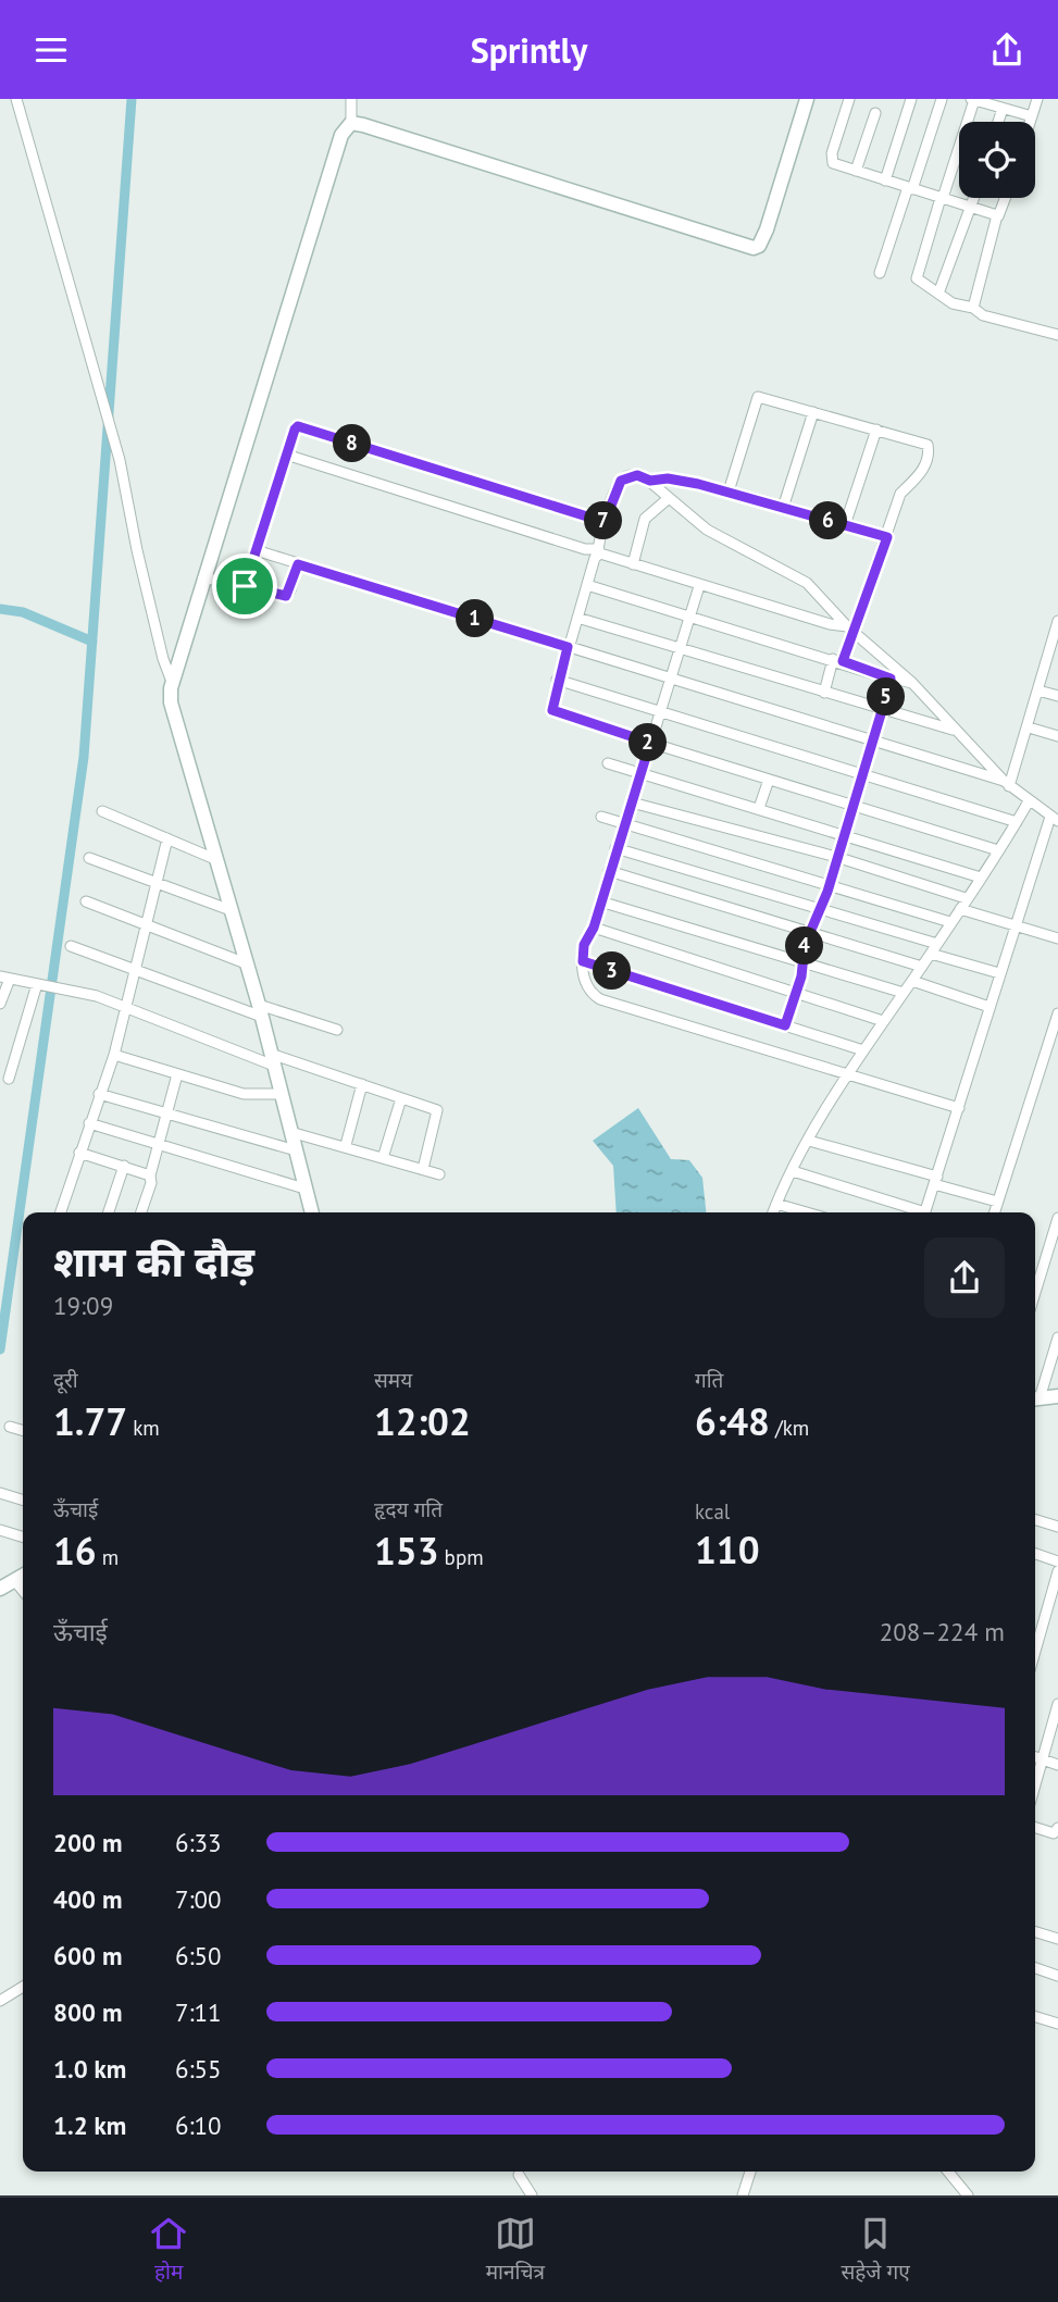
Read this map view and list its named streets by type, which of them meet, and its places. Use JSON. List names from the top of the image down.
{
  "page": {
    "header": "Sprintly",
    "pins": [
      "8",
      "6",
      "7",
      "1",
      "5",
      "2",
      "4",
      "3"
    ],
    "heading": ["शाम की दौड़", "19:09"],
    "stats": [
      ["दूरी", "1.77 km"],
      ["समय", "12:02"],
      ["गति", "6:48 /km"],
      ["ऊँचाई", "16 m"],
      ["हृदय गति", "153 bpm"],
      ["kcal", "110"]
    ],
    "chart": ["ऊँचाई", "208–224 m"],
    "list": [
      {
        "name": "200 m",
        "note": "6:33"
      },
      {
        "name": "400 m",
        "note": "7:00"
      },
      {
        "name": "600 m",
        "note": "6:50"
      },
      {
        "name": "800 m",
        "note": "7:11"
      },
      {
        "name": "1.0 km",
        "note": "6:55"
      },
      {
        "name": "1.2 km",
        "note": "6:10"
      }
    ],
    "tabs": ["होम", "मानचित्र", "सहेजे गए"]
  }
}
